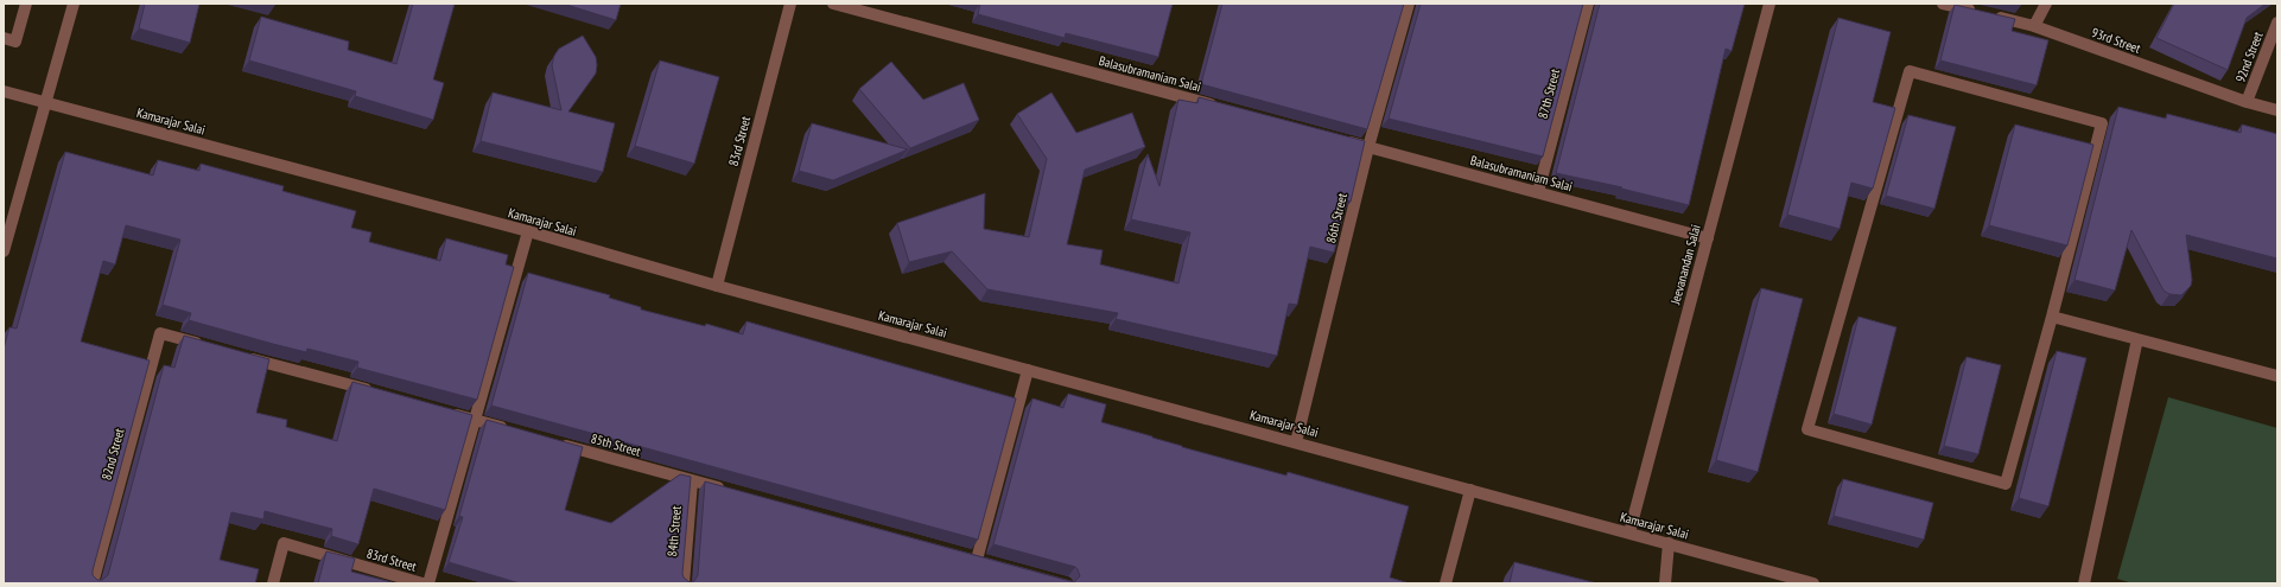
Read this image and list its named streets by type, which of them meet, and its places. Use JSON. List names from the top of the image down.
{
  "streets": {
    "street": [
      "93rd Street",
      "92nd Street",
      "Balasubramaniam Salai",
      "87th Street",
      "Kamarajar Salai",
      "83rd Street",
      "86th Street",
      "Jeevanandan Salai",
      "85th Street",
      "82nd Street",
      "84th Street"
    ]
  },
  "crossings": [
    ["93rd Street", "92nd Street"],
    ["Balasubramaniam Salai", "87th Street"],
    ["Balasubramaniam Salai", "86th Street"],
    ["Balasubramaniam Salai", "Jeevanandan Salai"],
    ["Kamarajar Salai", "83rd Street"],
    ["Kamarajar Salai", "86th Street"],
    ["Kamarajar Salai", "Jeevanandan Salai"],
    ["85th Street", "84th Street"]
  ]
}
